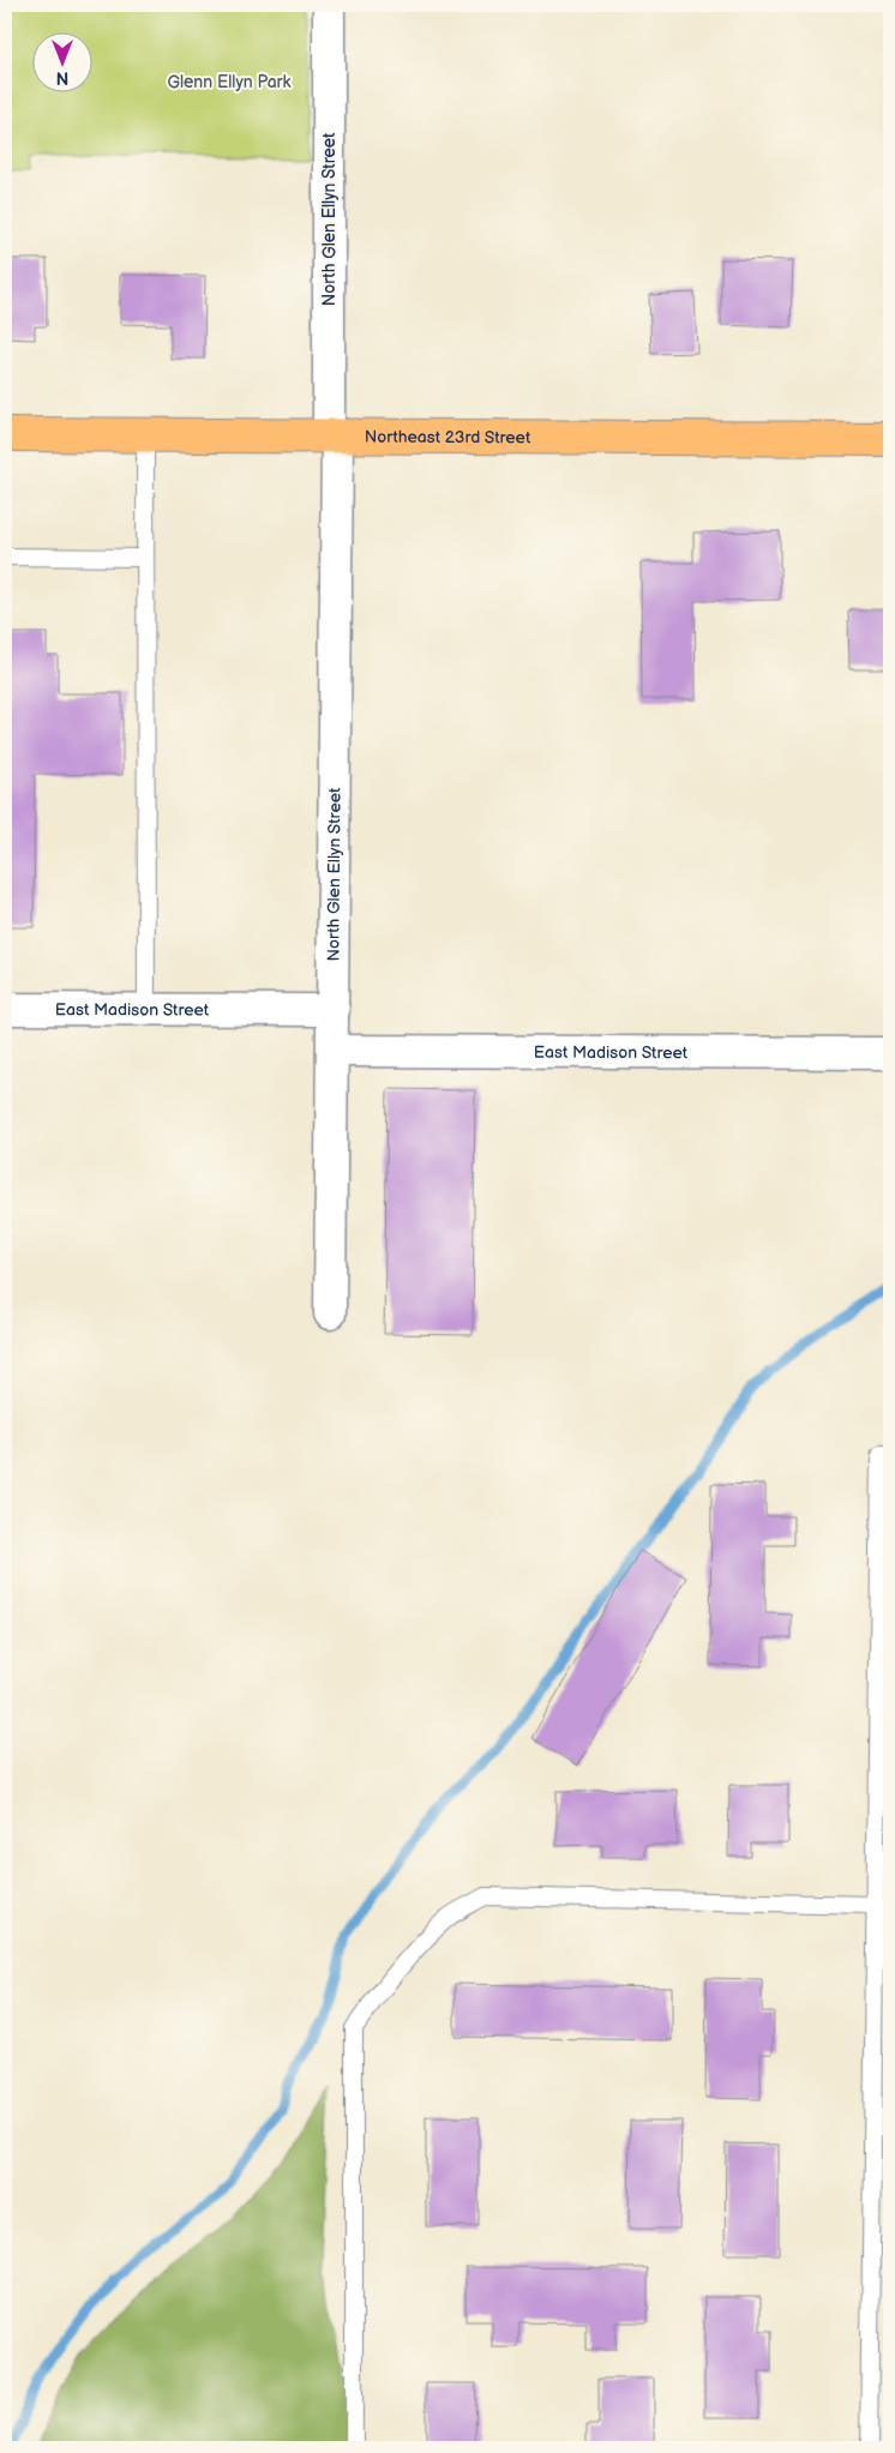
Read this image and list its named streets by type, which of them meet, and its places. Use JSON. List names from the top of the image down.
{
  "streets": {
    "main road": ["Northeast 23rd Street"],
    "street": ["North Glen Ellyn Street", "East Madison Street"]
  },
  "crossings": [
    ["North Glen Ellyn Street", "Northeast 23rd Street"],
    ["North Glen Ellyn Street", "East Madison Street"]
  ],
  "parks": ["Glenn Ellyn Park"],
  "north": "bottom"
}
